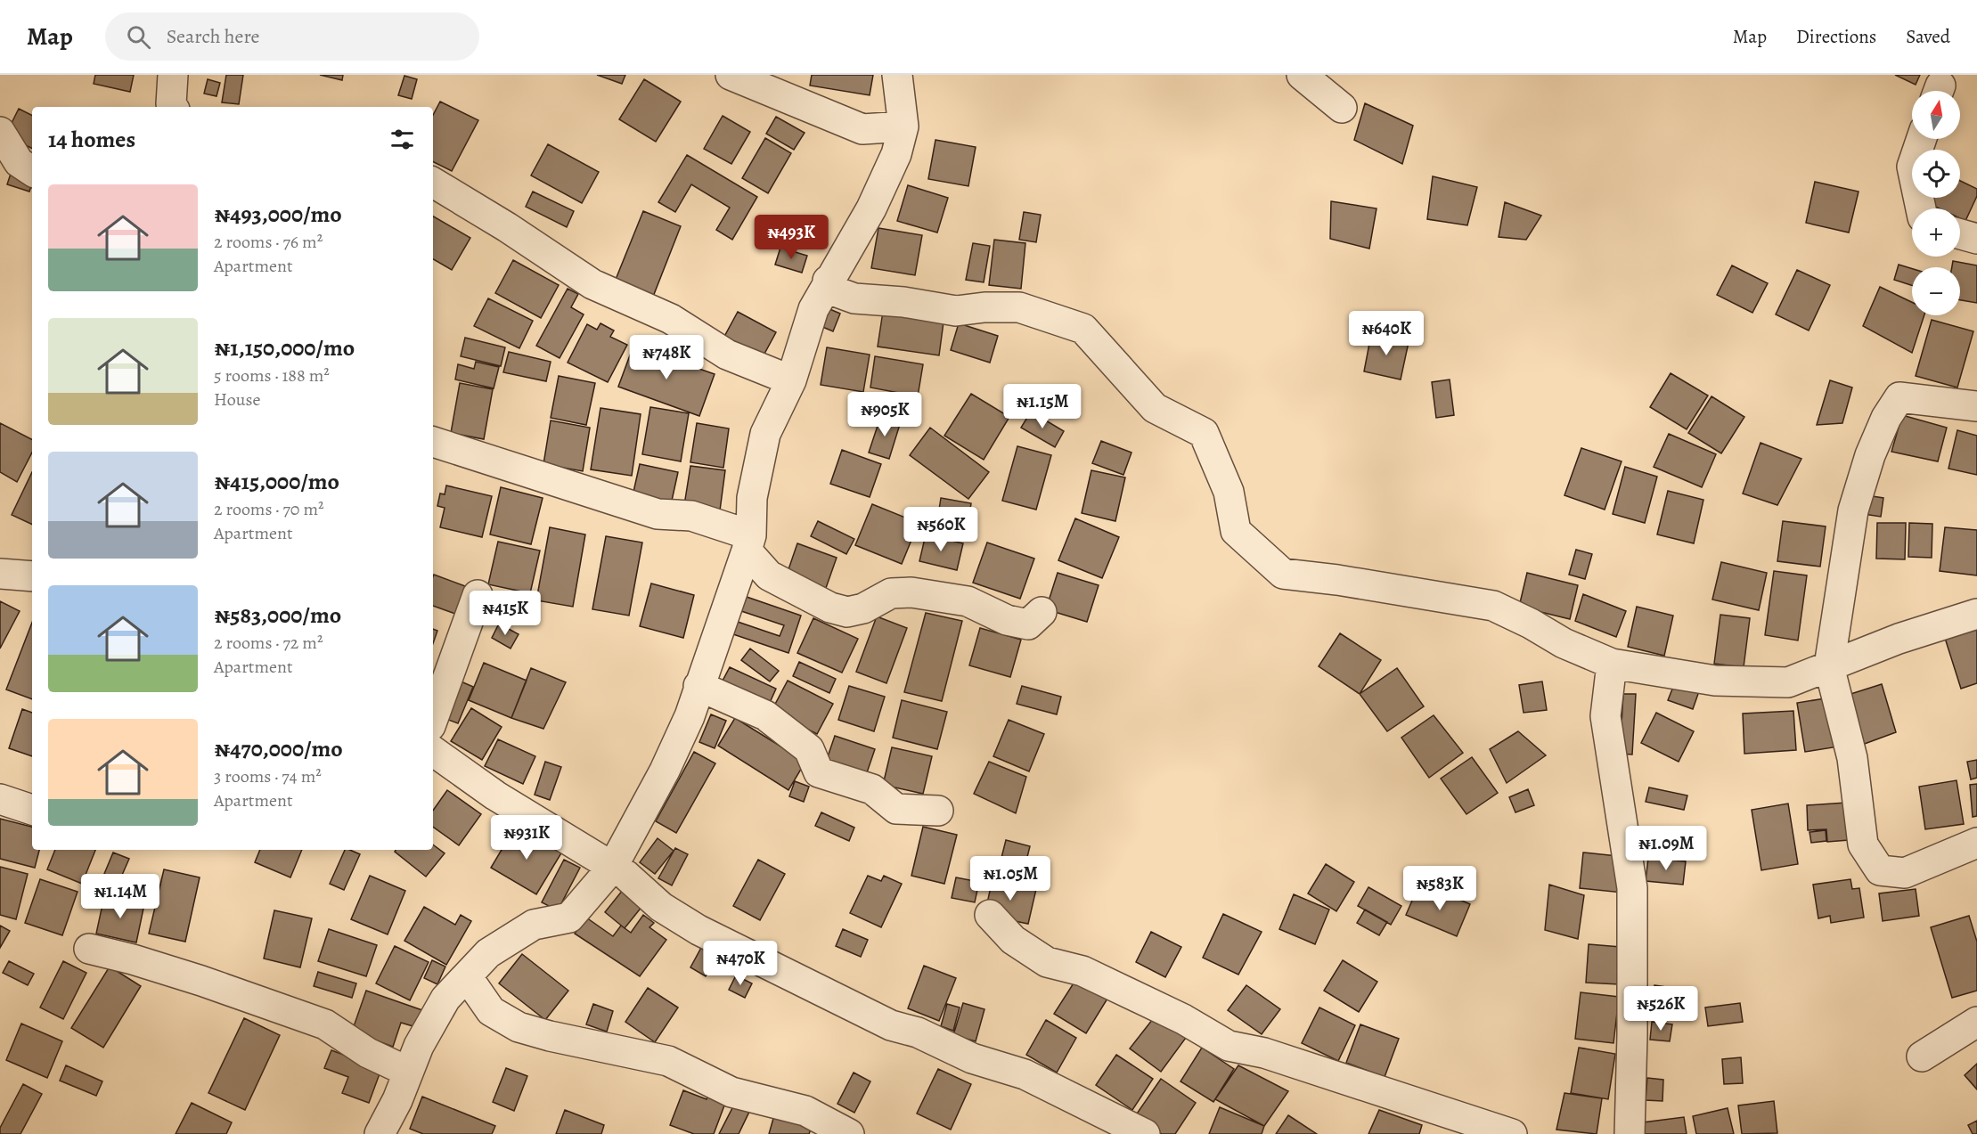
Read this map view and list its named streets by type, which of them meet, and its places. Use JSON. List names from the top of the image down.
{
  "north": "top",
  "page": {
    "header": "Map",
    "search": "Search here",
    "nav": ["Map", "Directions", "Saved"],
    "map_buttons": ["+", "−"],
    "heading": "14 homes",
    "list": [
      {
        "name": "₦493,000/mo",
        "note": "2 rooms · 76 m² · Apartment"
      },
      {
        "name": "₦1,150,000/mo",
        "note": "5 rooms · 188 m² · House"
      },
      {
        "name": "₦415,000/mo",
        "note": "2 rooms · 70 m² · Apartment"
      },
      {
        "name": "₦583,000/mo",
        "note": "2 rooms · 72 m² · Apartment"
      },
      {
        "name": "₦470,000/mo",
        "note": "3 rooms · 74 m² · Apartment"
      }
    ],
    "price": [
      "₦493K",
      "₦640K",
      "₦748K",
      "₦1.15M",
      "₦905K",
      "₦560K",
      "₦415K",
      "₦931K",
      "₦1.09M",
      "₦1.05M",
      "₦583K",
      "₦1.14M",
      "₦470K",
      "₦526K"
    ]
  }
}
